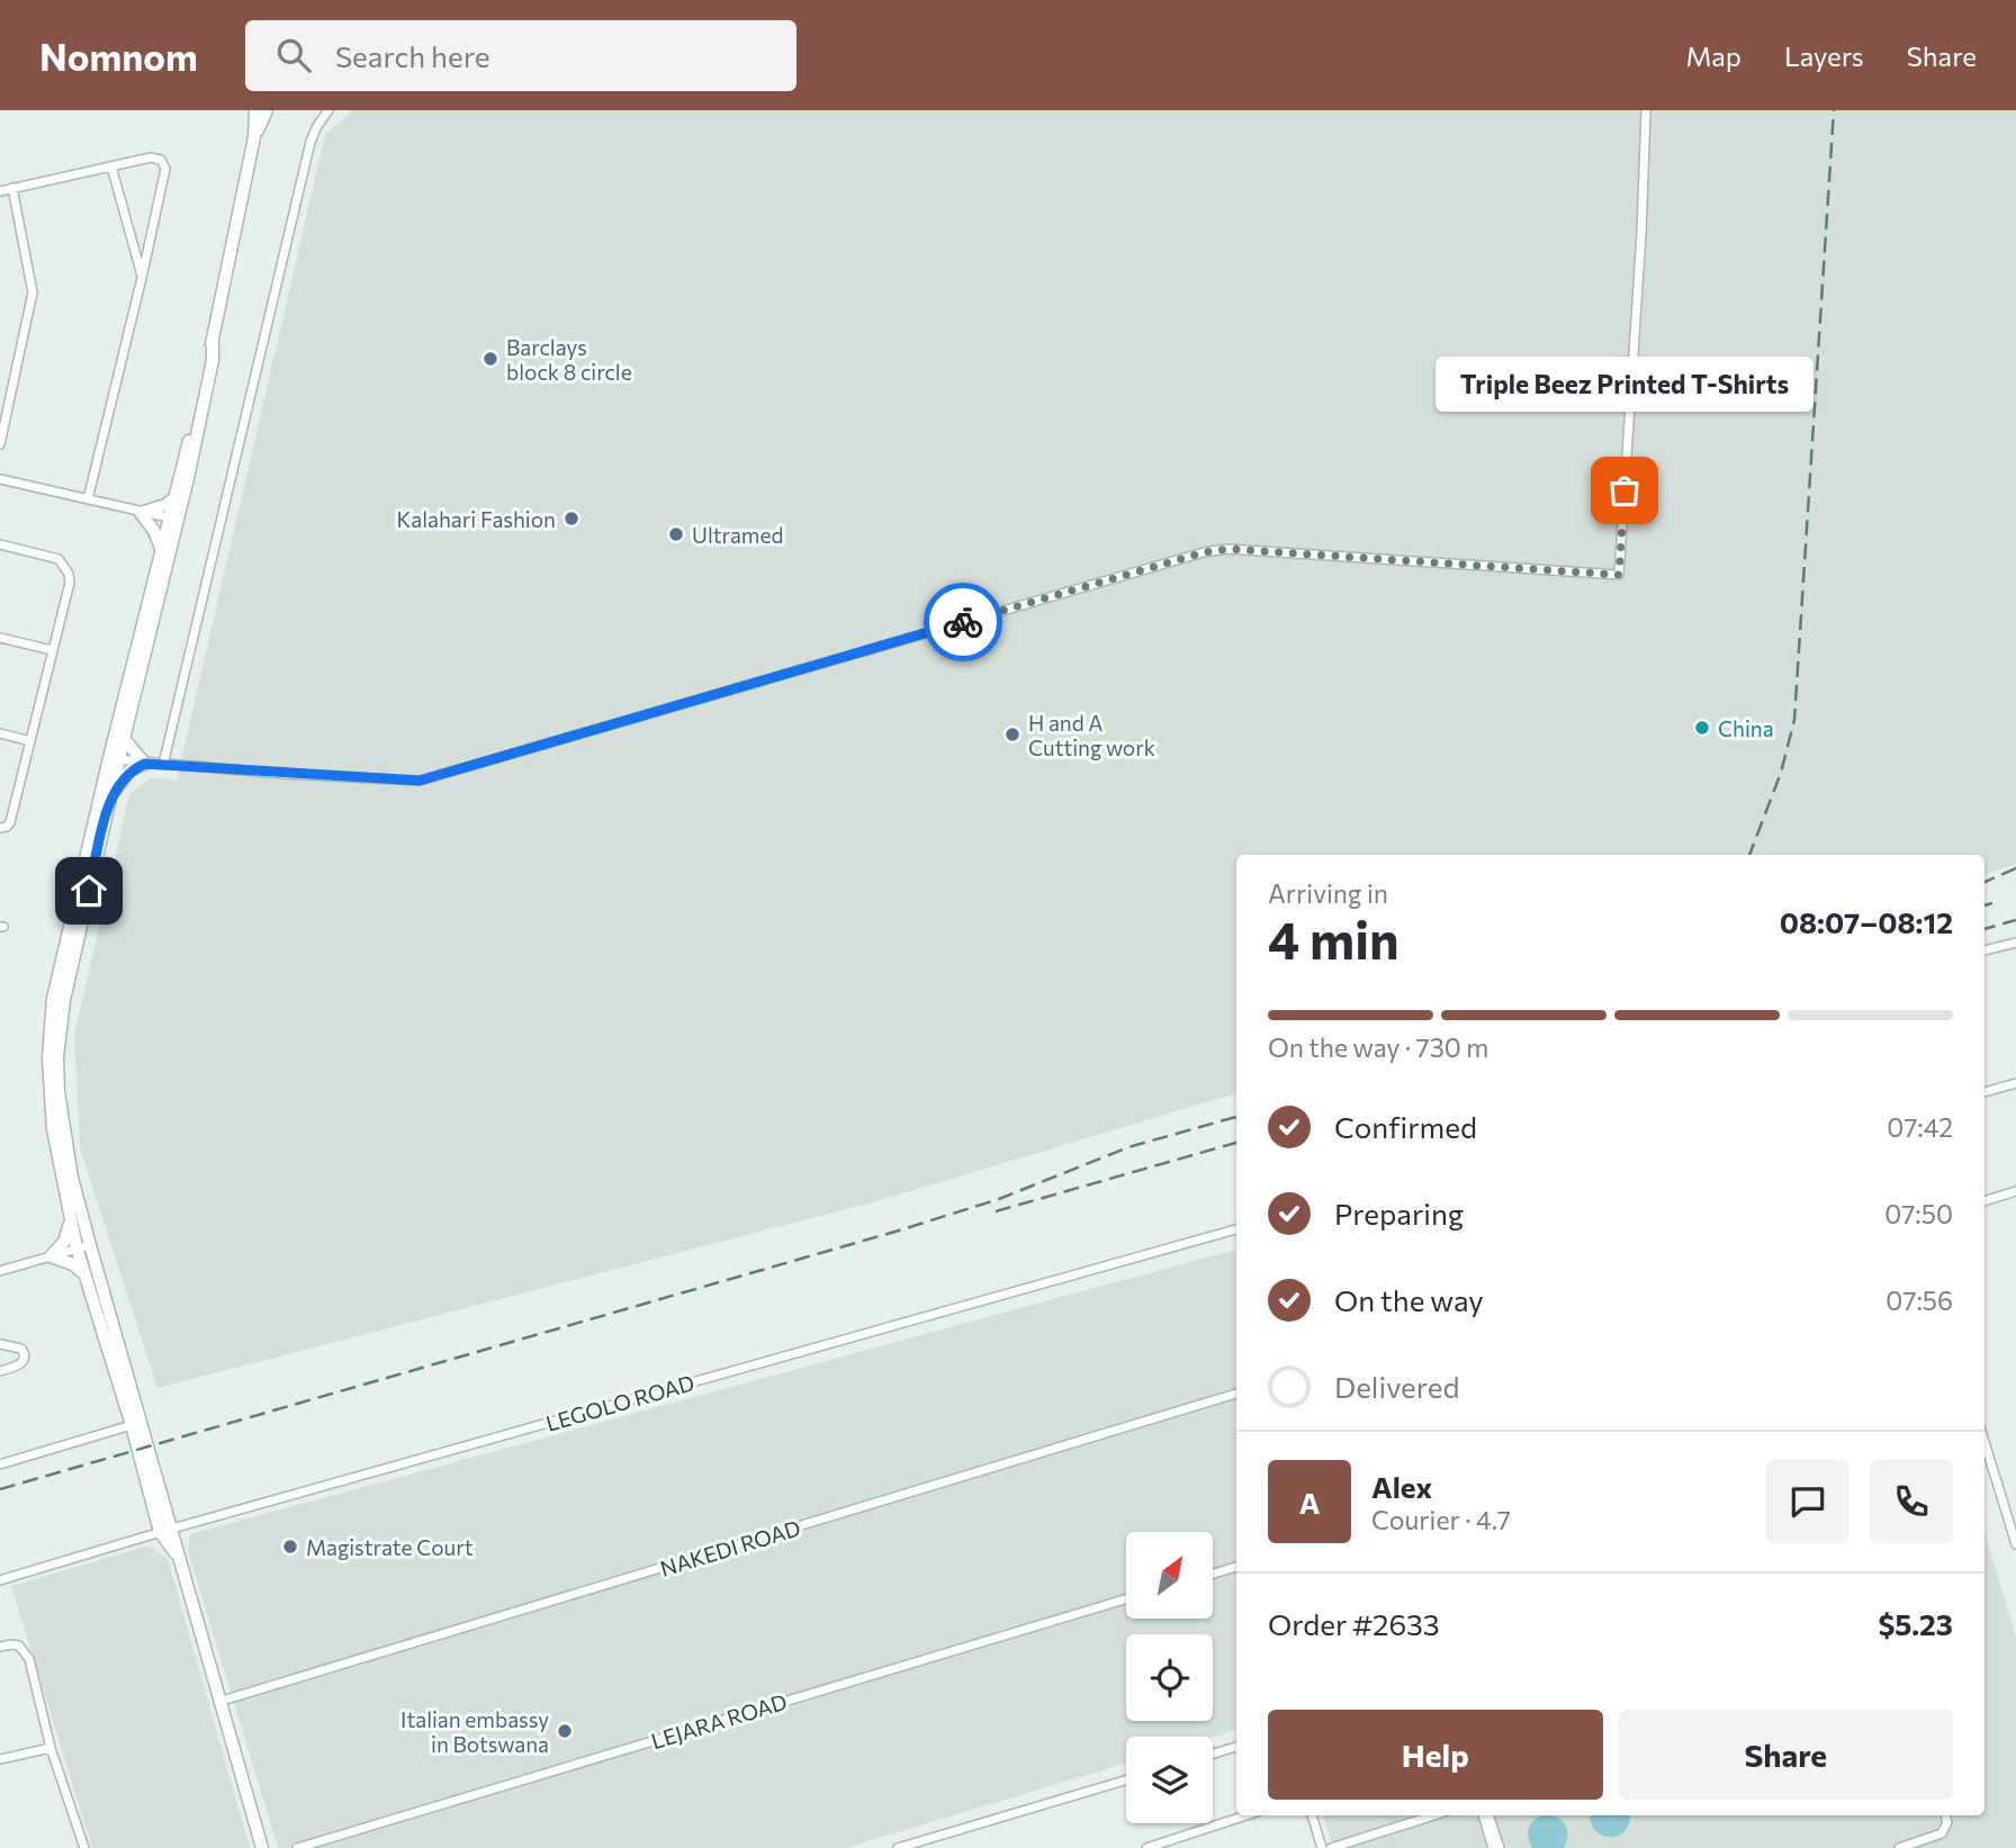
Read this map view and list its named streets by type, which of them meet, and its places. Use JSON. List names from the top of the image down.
{
  "streets": {
    "street": ["LEGOLO ROAD", "NAKEDI ROAD", "LEJARA ROAD"]
  },
  "places": [
    "Barclays block 8 circle",
    "Triple Beez Printed T-Shirts",
    "Kalahari Fashion",
    "Ultramed",
    "China",
    "H and A Cutting work",
    "Magistrate Court",
    "Italian embassy in Botswana"
  ],
  "north": "top right",
  "page": {
    "header": "Nomnom",
    "search": "Search here",
    "nav": ["Map", "Layers", "Share"],
    "bubble": "Triple Beez Printed T-Shirts",
    "heading": ["4 min", "Arriving in", "08:07–08:12"],
    "panel": [
      "Alex",
      "Courier · 4.7",
      "Order #2633",
      "$5.23"
    ],
    "bar": "On the way · 730 m",
    "list": [
      ["Confirmed", "07:42"],
      ["Preparing", "07:50"],
      ["On the way", "07:56"],
      "Delivered"
    ],
    "round": "A",
    "buttons": ["Help", "Share"]
  }
}
